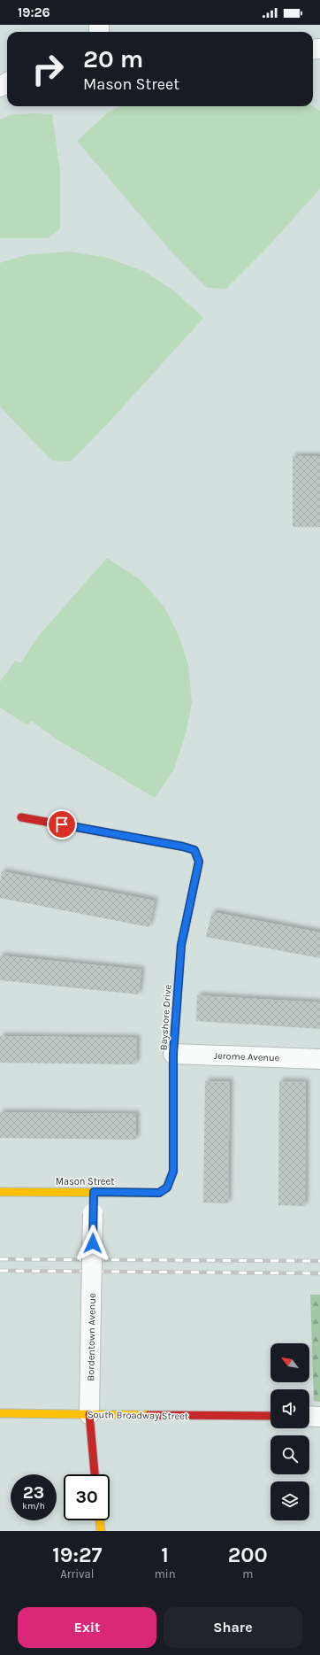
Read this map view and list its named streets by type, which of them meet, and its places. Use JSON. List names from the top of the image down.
{
  "streets": {
    "street": [
      "Bayshore Drive",
      "Jerome Avenue",
      "Mason Street",
      "Bordentown Avenue",
      "South Broadway Street"
    ]
  },
  "crossings": [
    ["Bayshore Drive", "Jerome Avenue"],
    ["Bayshore Drive", "Mason Street"],
    ["Mason Street", "Bordentown Avenue"],
    ["Bordentown Avenue", "South Broadway Street"]
  ],
  "north": "top left",
  "page": {
    "status": "19:26",
    "turn": ["20 m", "Mason Street"],
    "speed": "23 km/h",
    "limit": "30",
    "eta": [
      "19:27",
      "Arrival",
      "1",
      "min",
      "200",
      "m"
    ],
    "buttons": ["Exit", "Share"]
  }
}
